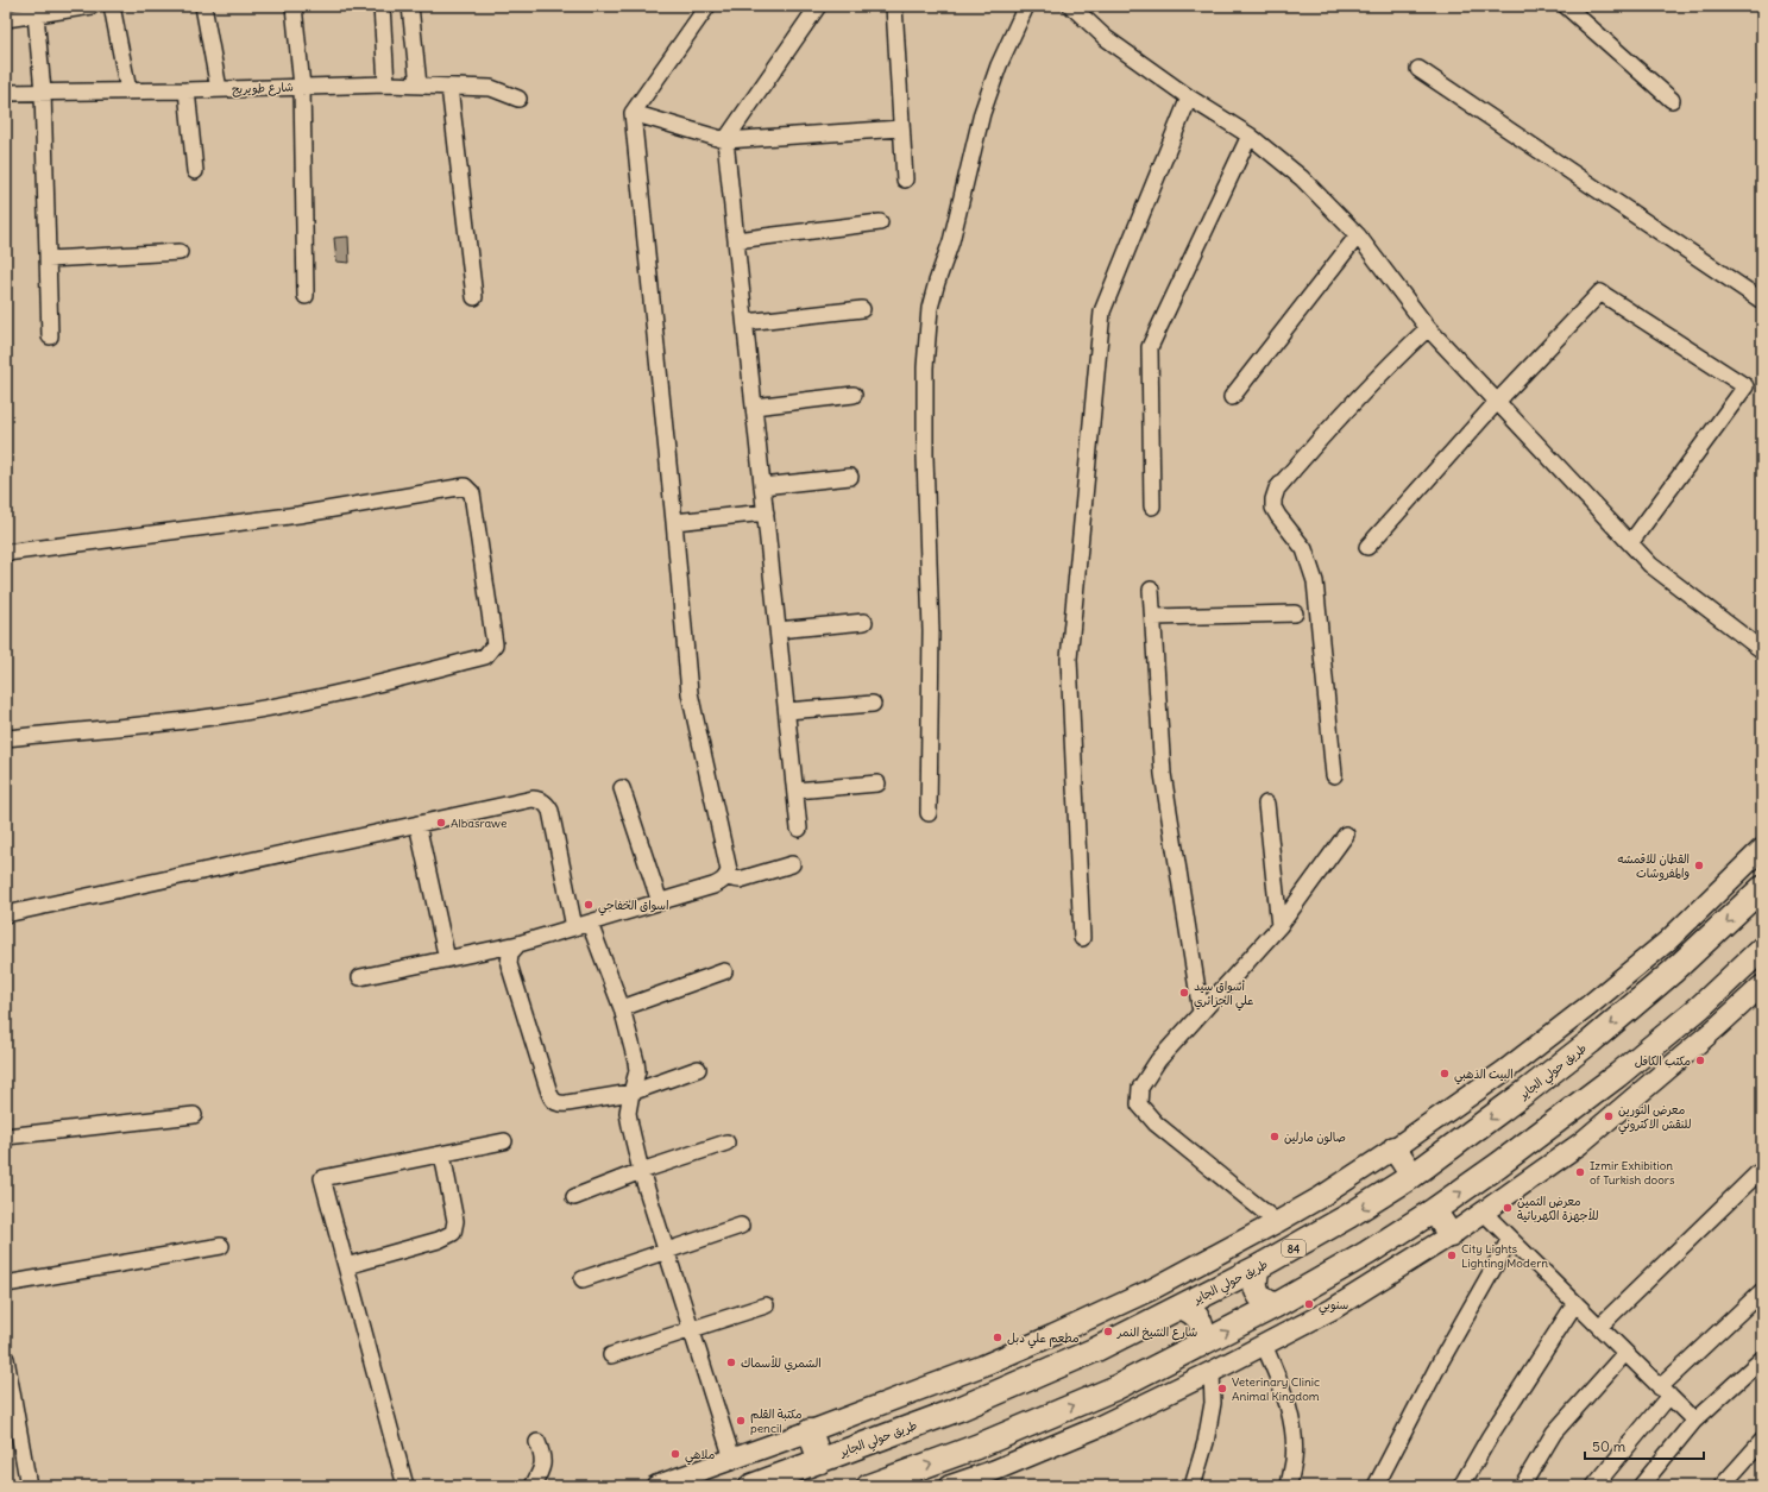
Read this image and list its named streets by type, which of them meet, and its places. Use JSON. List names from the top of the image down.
{
  "streets": {
    "highway": ["طريق حولي الجاير", "84"],
    "street": ["شارع طويريج"]
  },
  "places": [
    "Albasrawe",
    "القطان للاقمشه والمفروشات",
    "اسواق الخفاجي",
    "أسواق سيد علي الجزائري",
    "مكتب الكافل",
    "البيت الذهبي",
    "معرض النورين للنقش الاكتروني",
    "صالون مارلين",
    "Izmir Exhibition of Turkish doors",
    "معرض الثمين للأجهزة الكهربائية",
    "City Lights Lighting Modern",
    "سنوبي",
    "شارع الشيخ النمر",
    "مطعم علي دبل",
    "الشمري للأسماك",
    "Veterinary Clinic Animal Kingdom",
    "مكتبة القلم pencil",
    "ملاهي"
  ],
  "scale_bar": "50 m"
}
